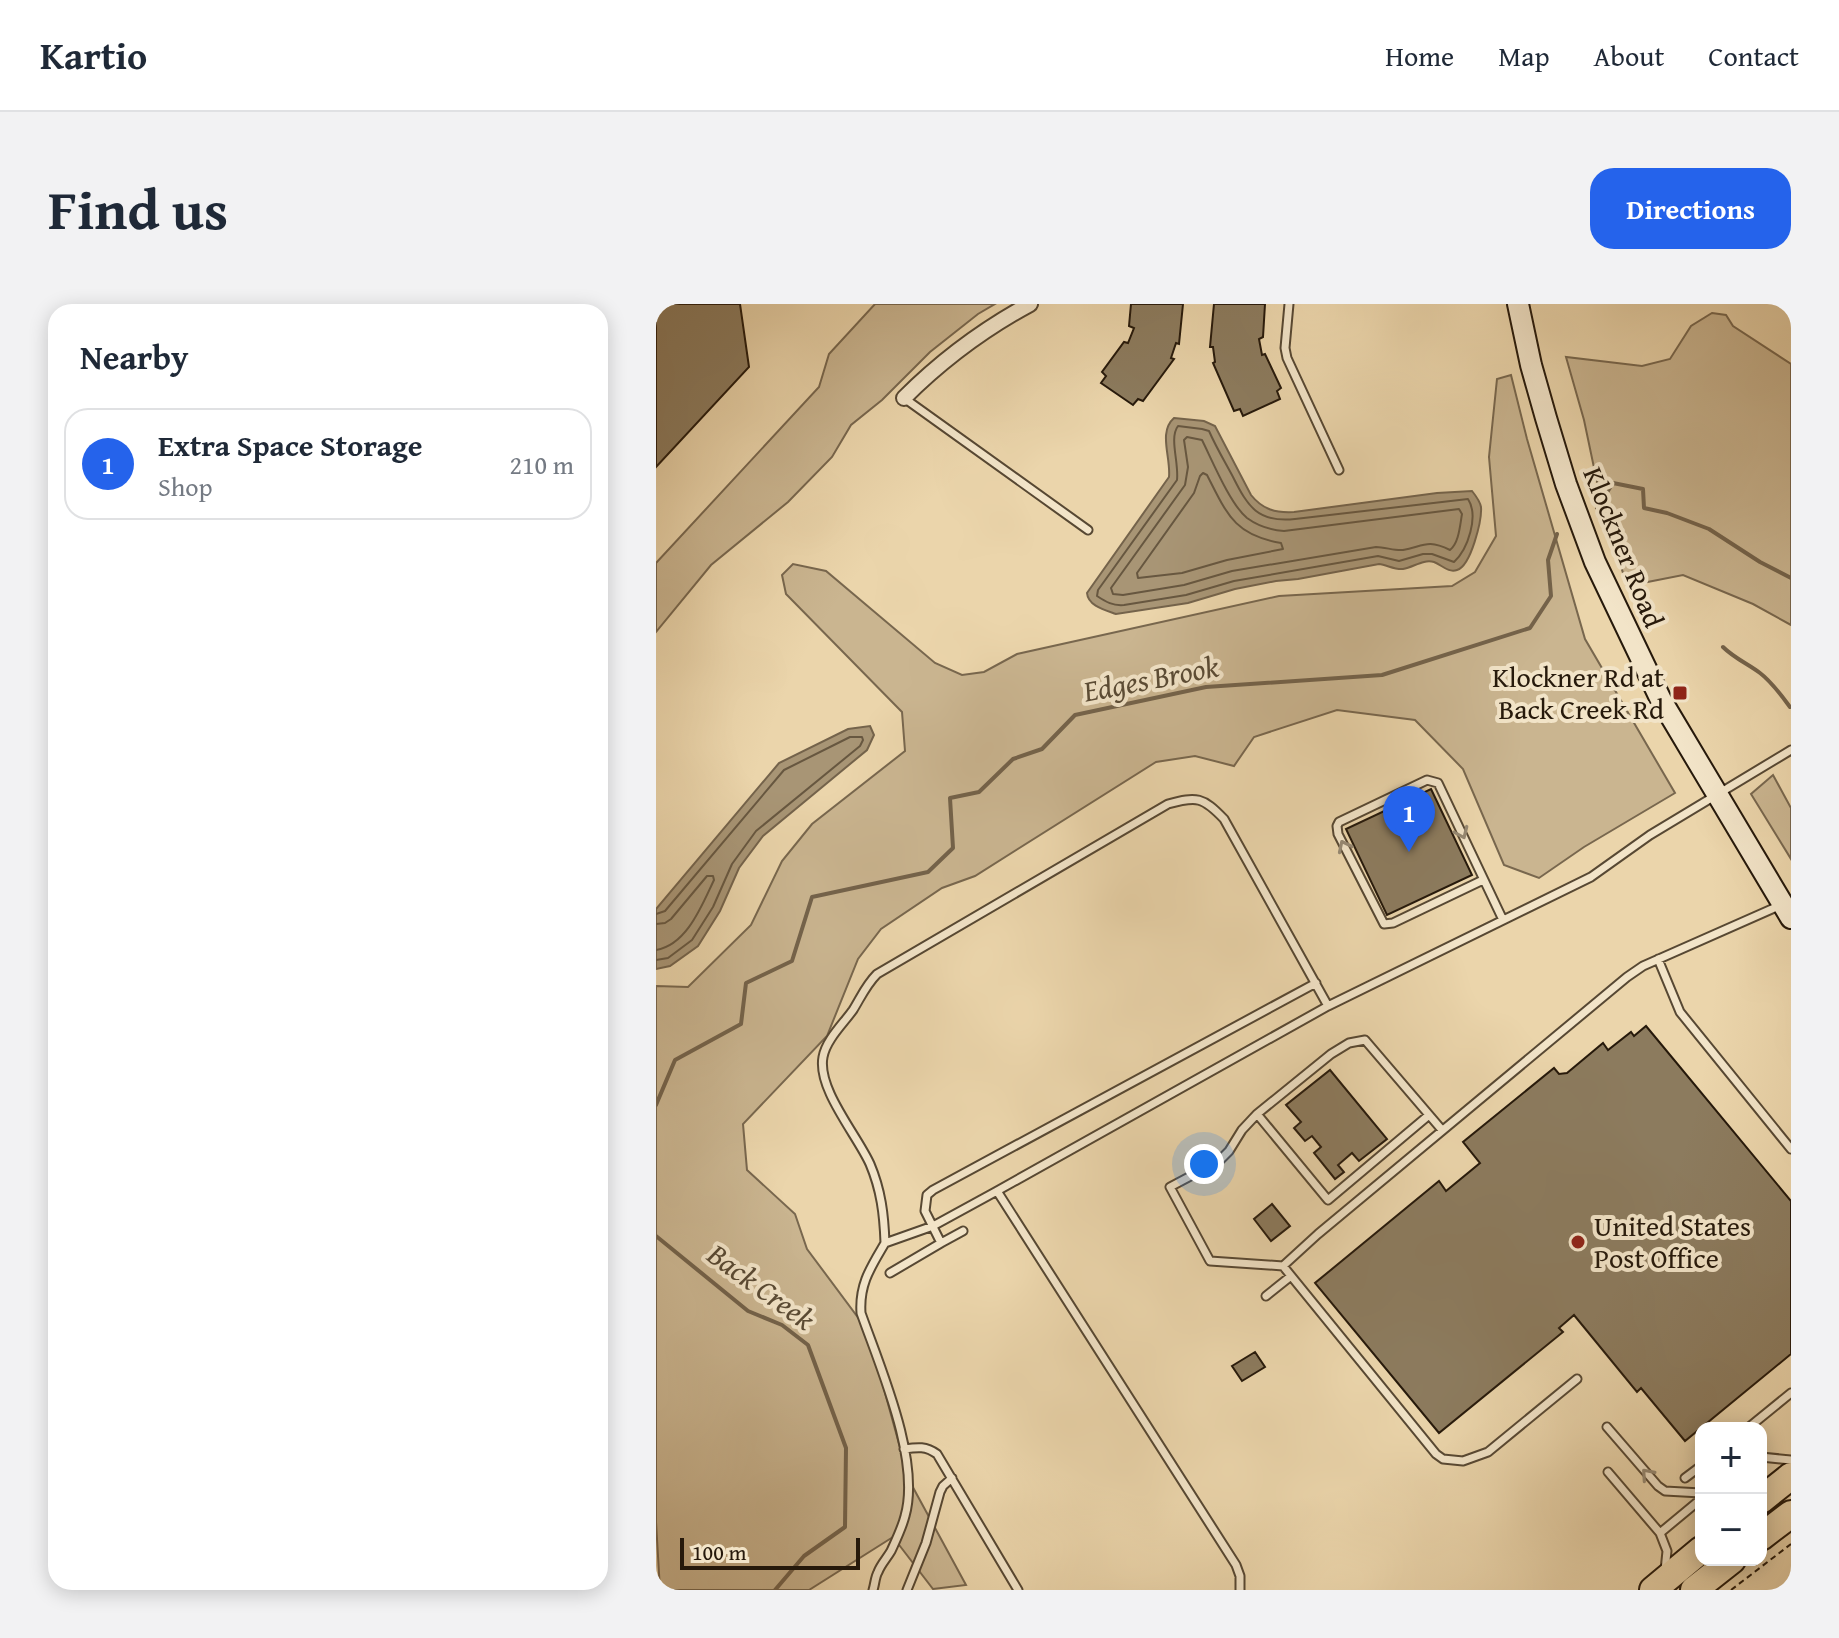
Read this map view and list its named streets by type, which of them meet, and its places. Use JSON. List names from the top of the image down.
{
  "streets": {
    "main road": ["Klockner Road"]
  },
  "water": ["Edges Brook", "Back Creek"],
  "places": {
    "transit": ["Klockner Rd at Back Creek Rd"],
    "other": ["United States Post Office"]
  },
  "scale_bar": "100 m",
  "page": {
    "header": "Kartio",
    "nav": [
      "Home",
      "Map",
      "About",
      "Contact"
    ],
    "title": "Find us",
    "buttons": "Directions",
    "heading": "Nearby",
    "list": [
      {
        "mark": "1",
        "name": "Extra Space Storage",
        "note": "Shop",
        "value": "210 m"
      }
    ],
    "pins": "1",
    "map_buttons": ["+", "−"],
    "scale": "100 m"
  }
}
